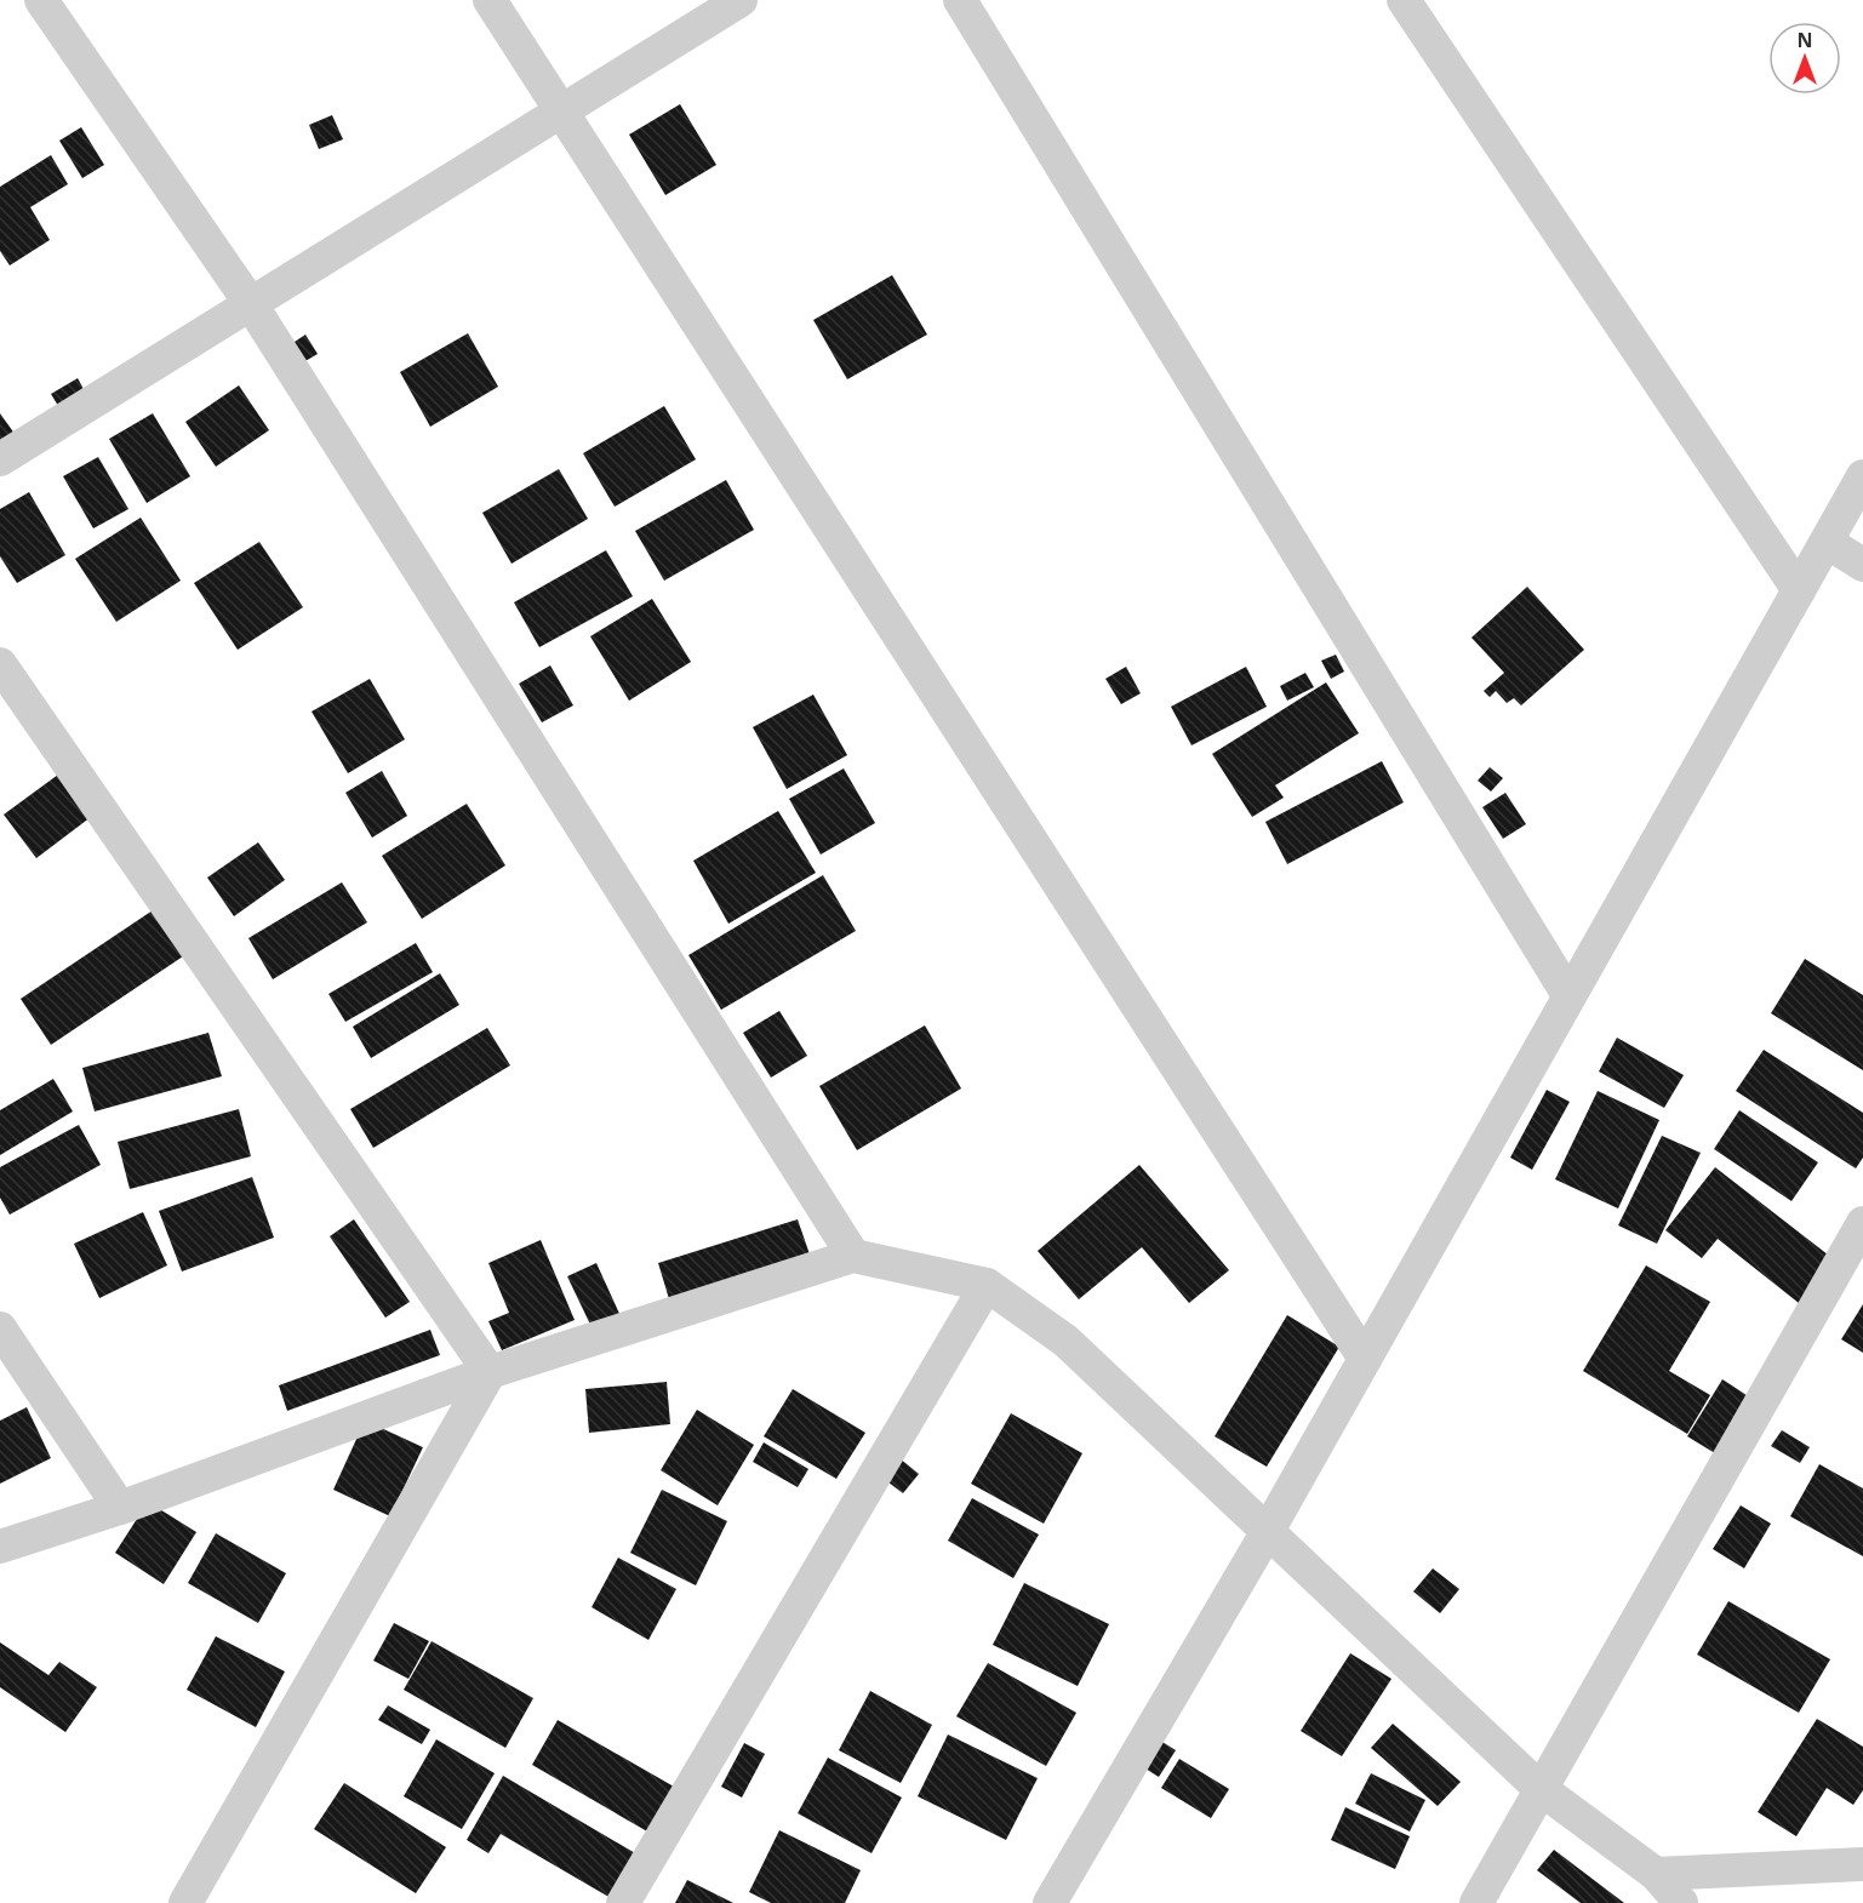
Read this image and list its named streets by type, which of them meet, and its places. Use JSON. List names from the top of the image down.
{
  "north": "top"
}
